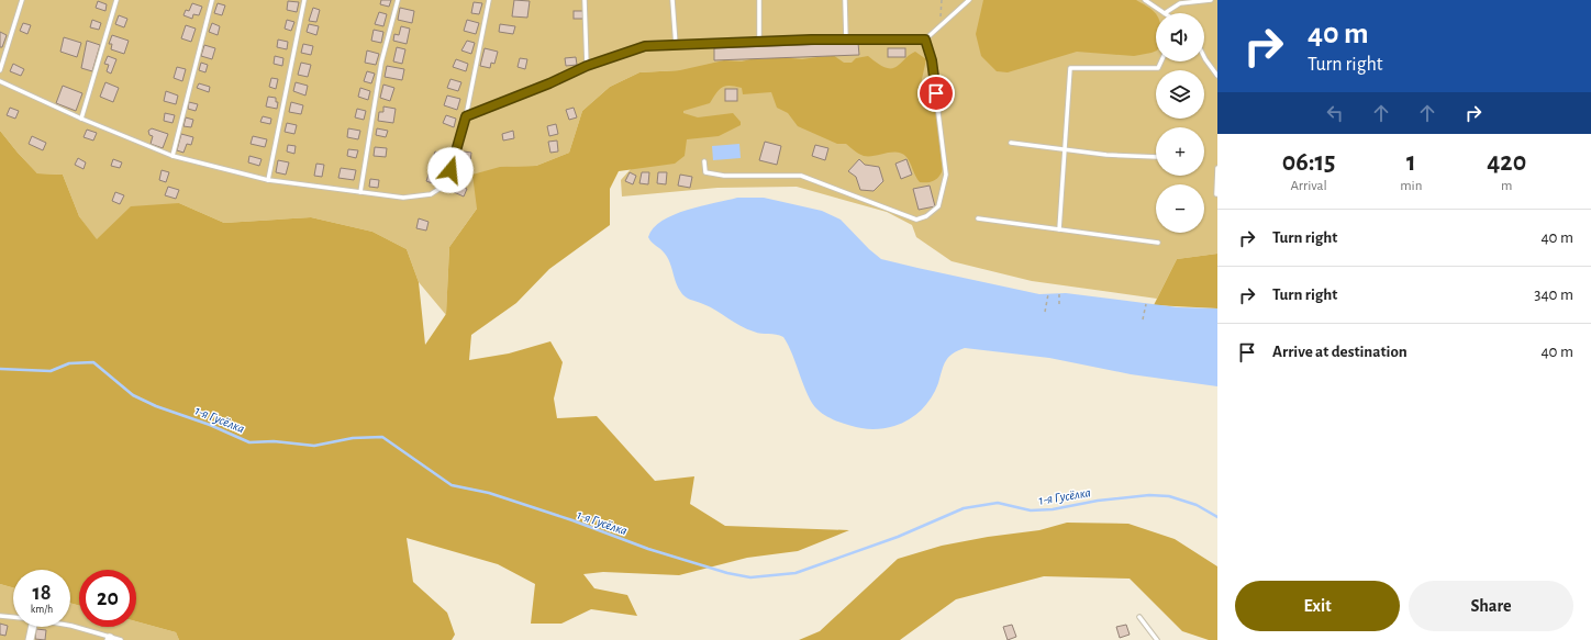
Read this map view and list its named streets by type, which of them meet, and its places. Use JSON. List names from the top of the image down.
{
  "water": ["1-я Гусёлка"],
  "page": {
    "turn": ["40 m", "Turn right"],
    "map_buttons": ["+", "−"],
    "eta": [
      "06:15",
      "Arrival",
      "1",
      "min",
      "420",
      "m"
    ],
    "list": [
      {
        "name": "Turn right",
        "value": "40 m"
      },
      {
        "name": "Turn right",
        "value": "340 m"
      },
      {
        "name": "Arrive at destination",
        "value": "40 m"
      }
    ],
    "speed": "18 km/h",
    "limit": "20",
    "buttons": ["Exit", "Share"]
  }
}
